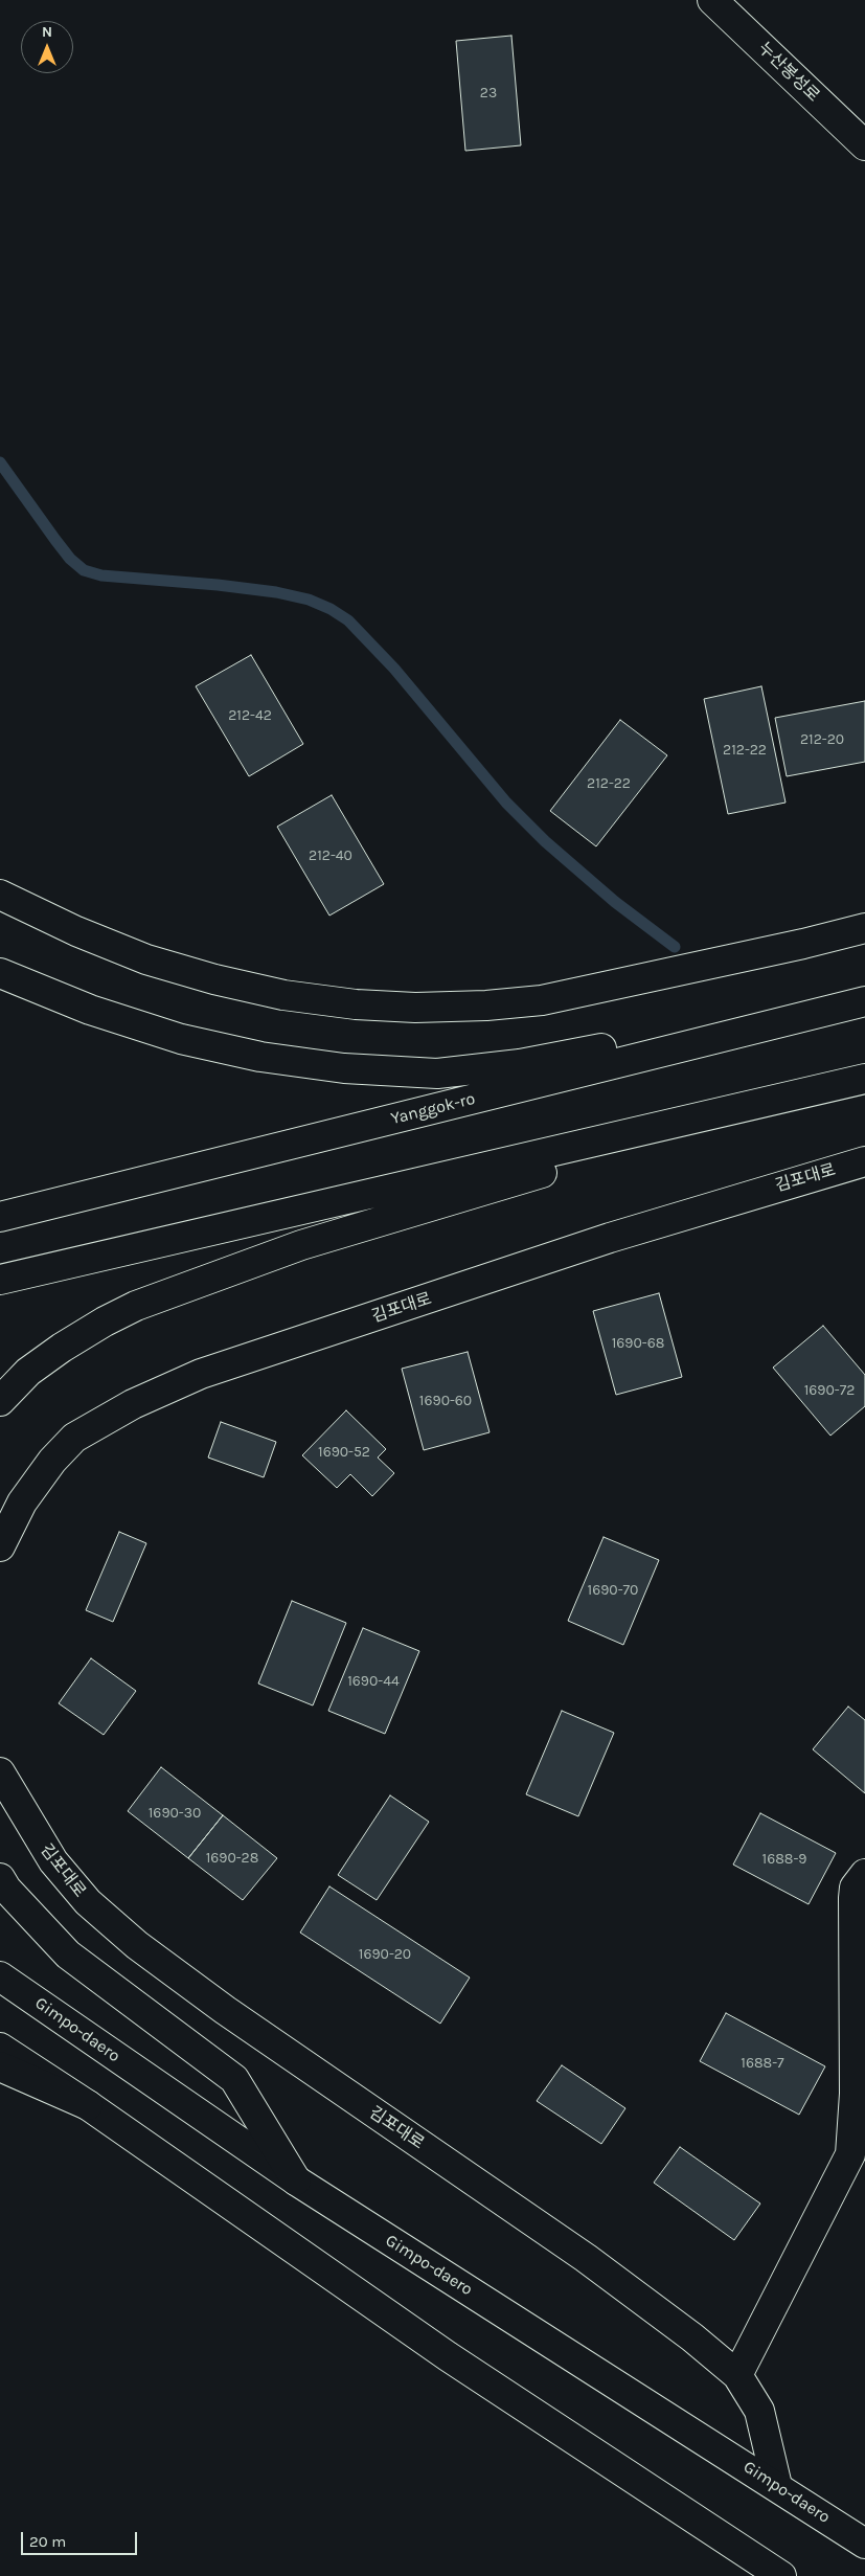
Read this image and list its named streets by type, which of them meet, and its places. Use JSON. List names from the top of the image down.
{
  "streets": {
    "main road": [
      "누산봉성로",
      "Yanggok-ro",
      "김포대로",
      "Gimpo-daero"
    ]
  },
  "crossings": [
    ["김포대로", "Gimpo-daero"]
  ],
  "house_numbers": [
    "23",
    "212-42",
    "212-20",
    "212-22",
    "212-22",
    "212-40",
    "1690-68",
    "1690-72",
    "1690-60",
    "1690-52",
    "1690-70",
    "1690-44",
    "1690-30",
    "1690-28",
    "1688-9",
    "1690-20",
    "1688-7"
  ],
  "scale_bar": "20 m",
  "north": "top"
}
